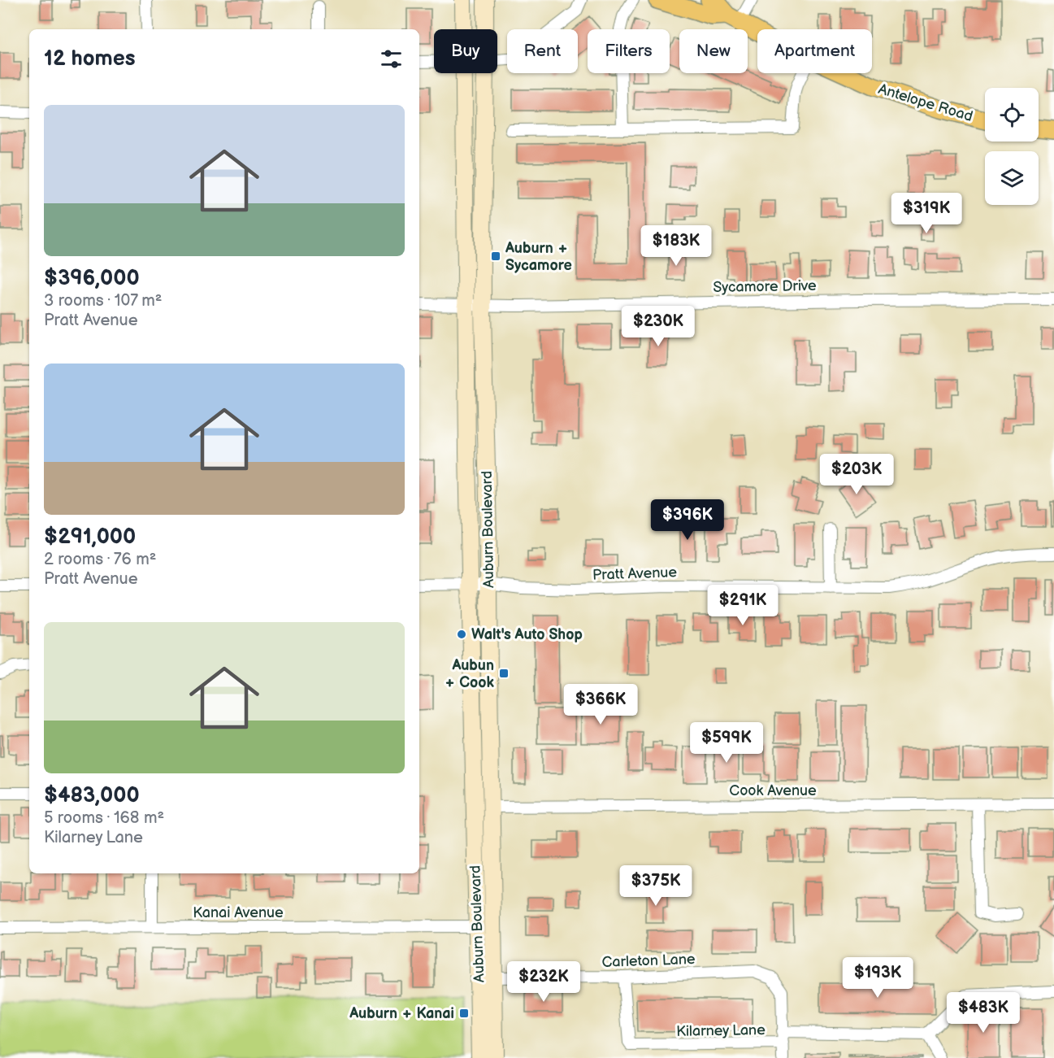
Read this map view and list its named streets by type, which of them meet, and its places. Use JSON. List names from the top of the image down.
{
  "streets": {
    "main road": ["Antelope Road", "Auburn Boulevard"],
    "street": [
      "Sycamore Drive",
      "Pratt Avenue",
      "Cook Avenue",
      "Kanai Avenue",
      "Carleton Lane",
      "Kilarney Lane"
    ]
  },
  "crossings": [
    ["Sycamore Drive", "Auburn Boulevard"],
    ["Auburn Boulevard", "Pratt Avenue"],
    ["Auburn Boulevard", "Cook Avenue"],
    ["Auburn Boulevard", "Kanai Avenue"],
    ["Auburn Boulevard", "Carleton Lane"],
    ["Carleton Lane", "Kilarney Lane"]
  ],
  "places": {
    "transit": ["Auburn + Sycamore", "Aubun + Cook", "Auburn + Kanai"],
    "other": ["Walt's Auto Shop"]
  },
  "page": {
    "chip": [
      "Buy",
      "Rent",
      "Filters",
      "New",
      "Apartment"
    ],
    "heading": "12 homes",
    "list": [
      {
        "name": "$396,000",
        "note": "3 rooms · 107 m² · Pratt Avenue"
      },
      {
        "name": "$291,000",
        "note": "2 rooms · 76 m² · Pratt Avenue"
      },
      {
        "name": "$483,000",
        "note": "5 rooms · 168 m² · Kilarney Lane"
      }
    ],
    "price": [
      "$319K",
      "$183K",
      "$230K",
      "$203K",
      "$396K",
      "$291K",
      "$366K",
      "$599K",
      "$375K",
      "$193K",
      "$232K",
      "$483K"
    ]
  }
}
